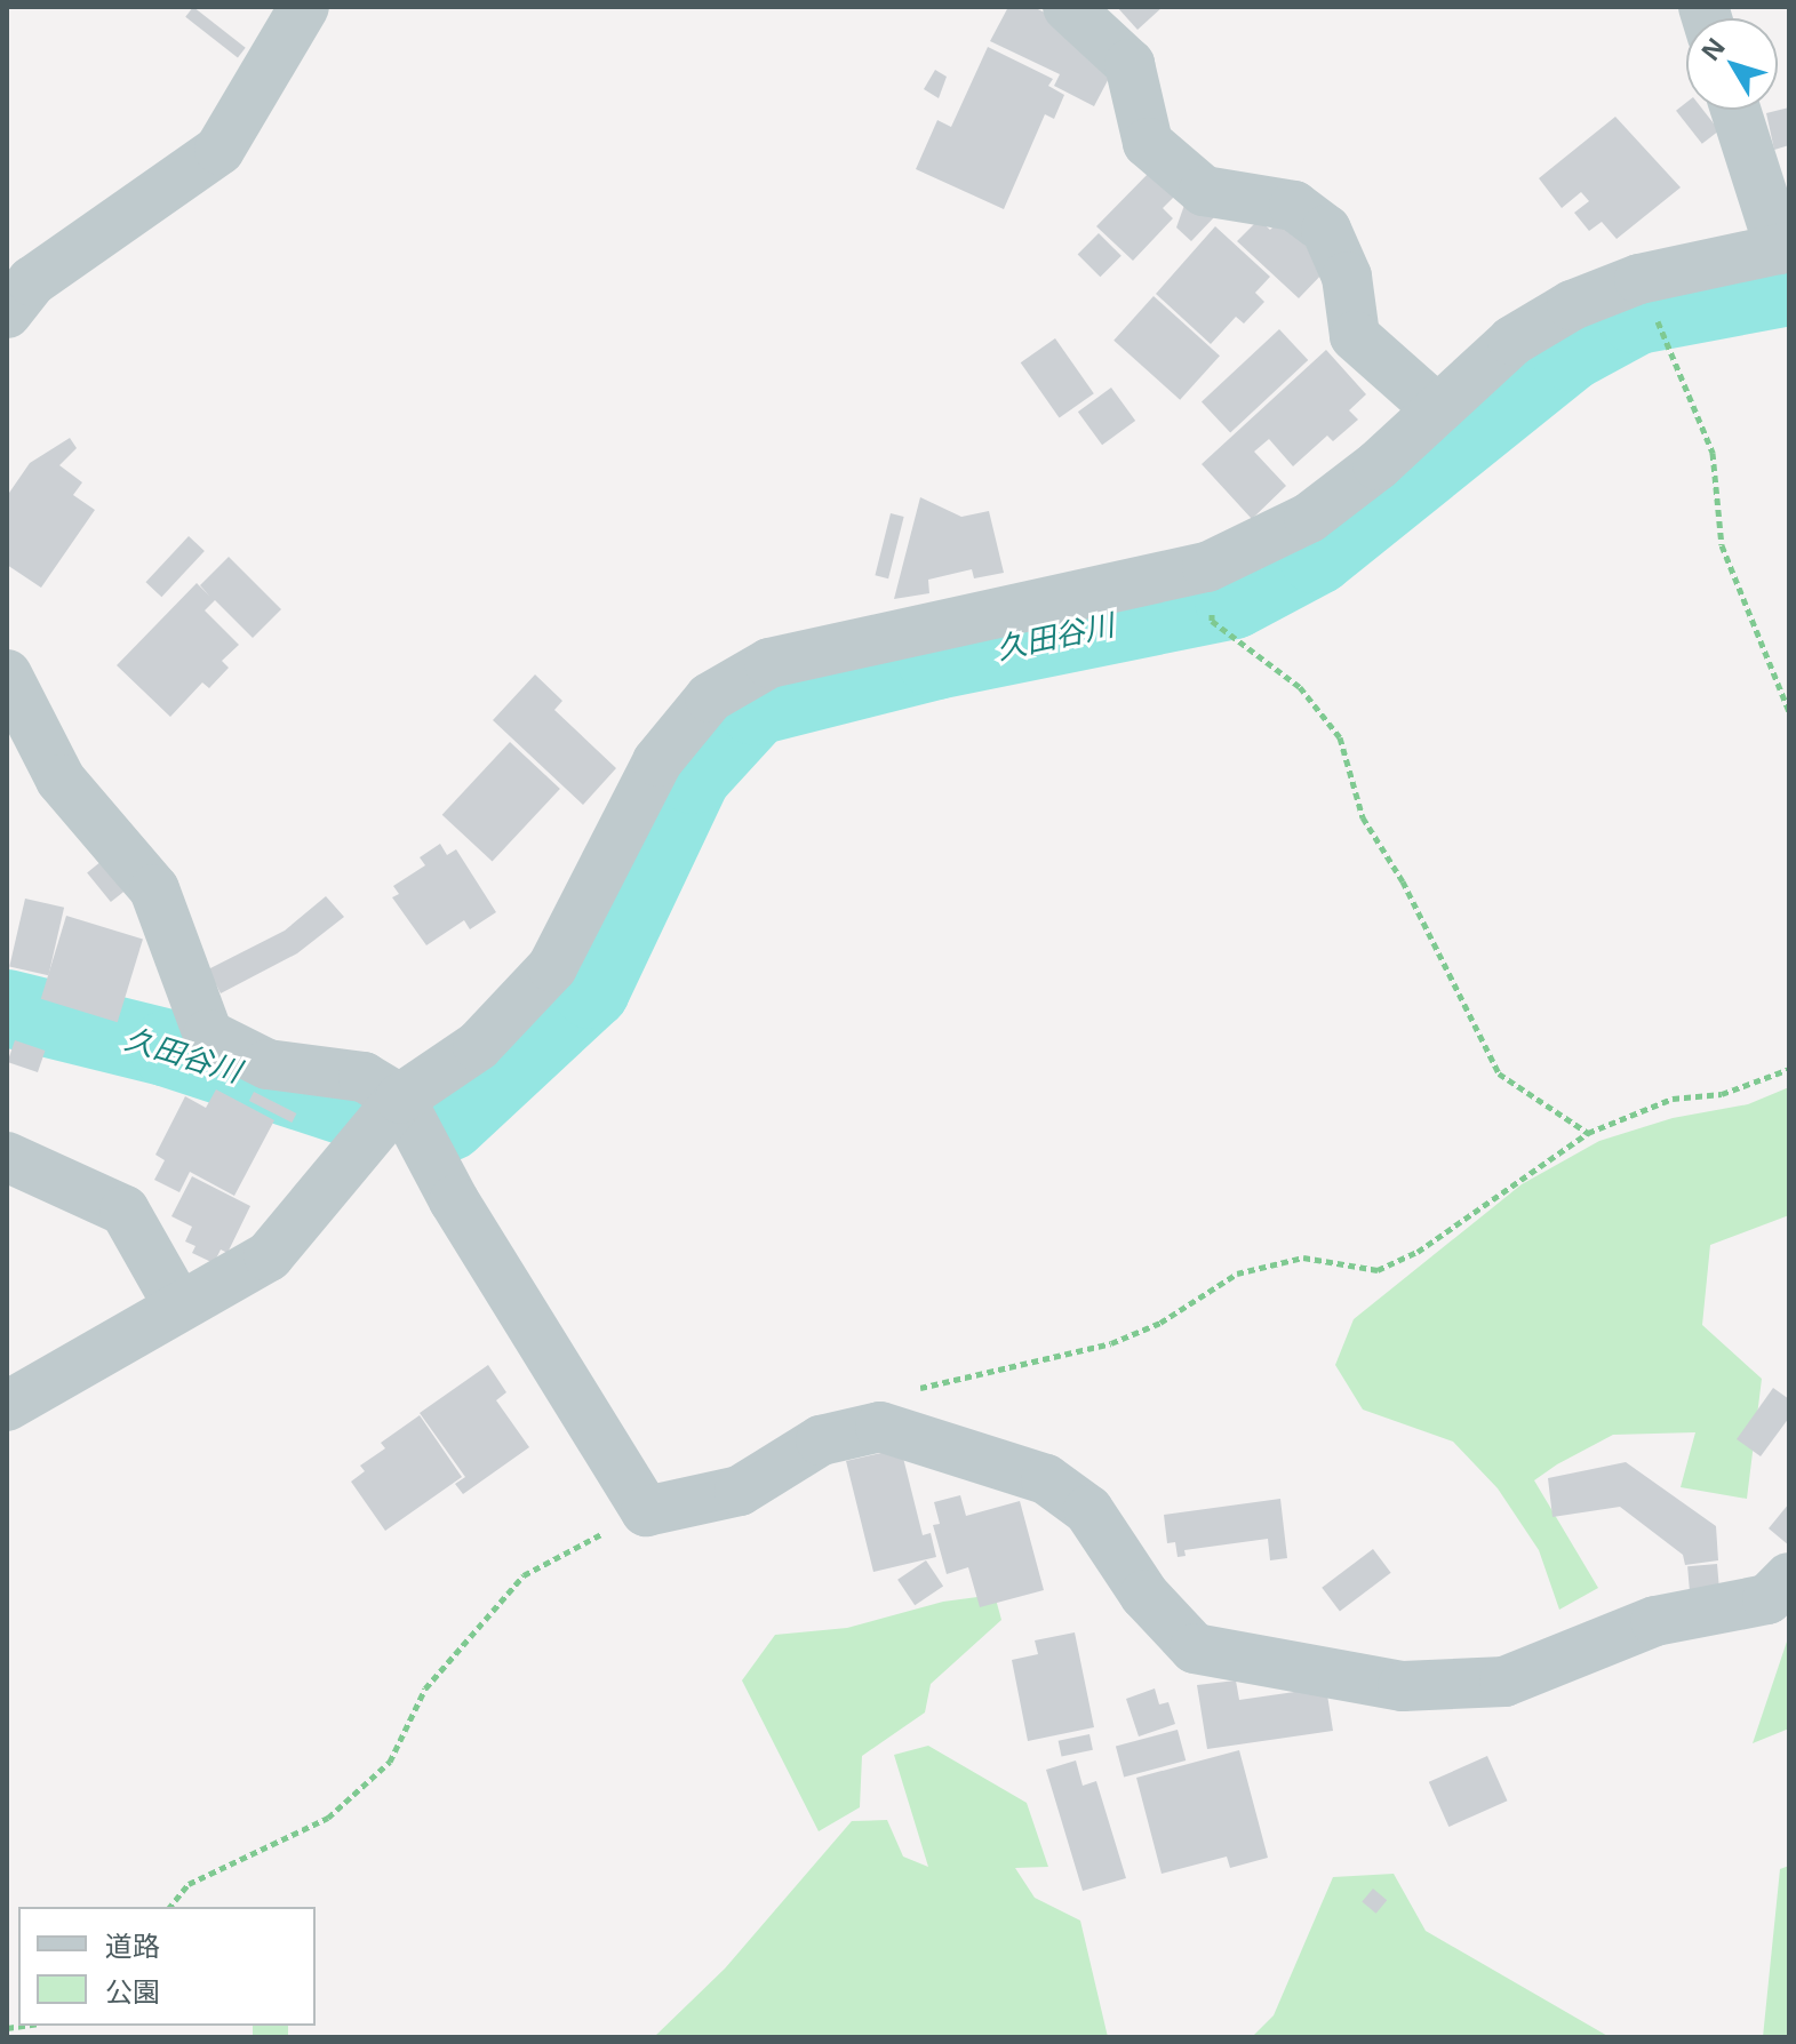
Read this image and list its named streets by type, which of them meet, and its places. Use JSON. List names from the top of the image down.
{
  "water": ["久田谷川"],
  "legend": ["道路", "公園"],
  "north": "top left"
}
